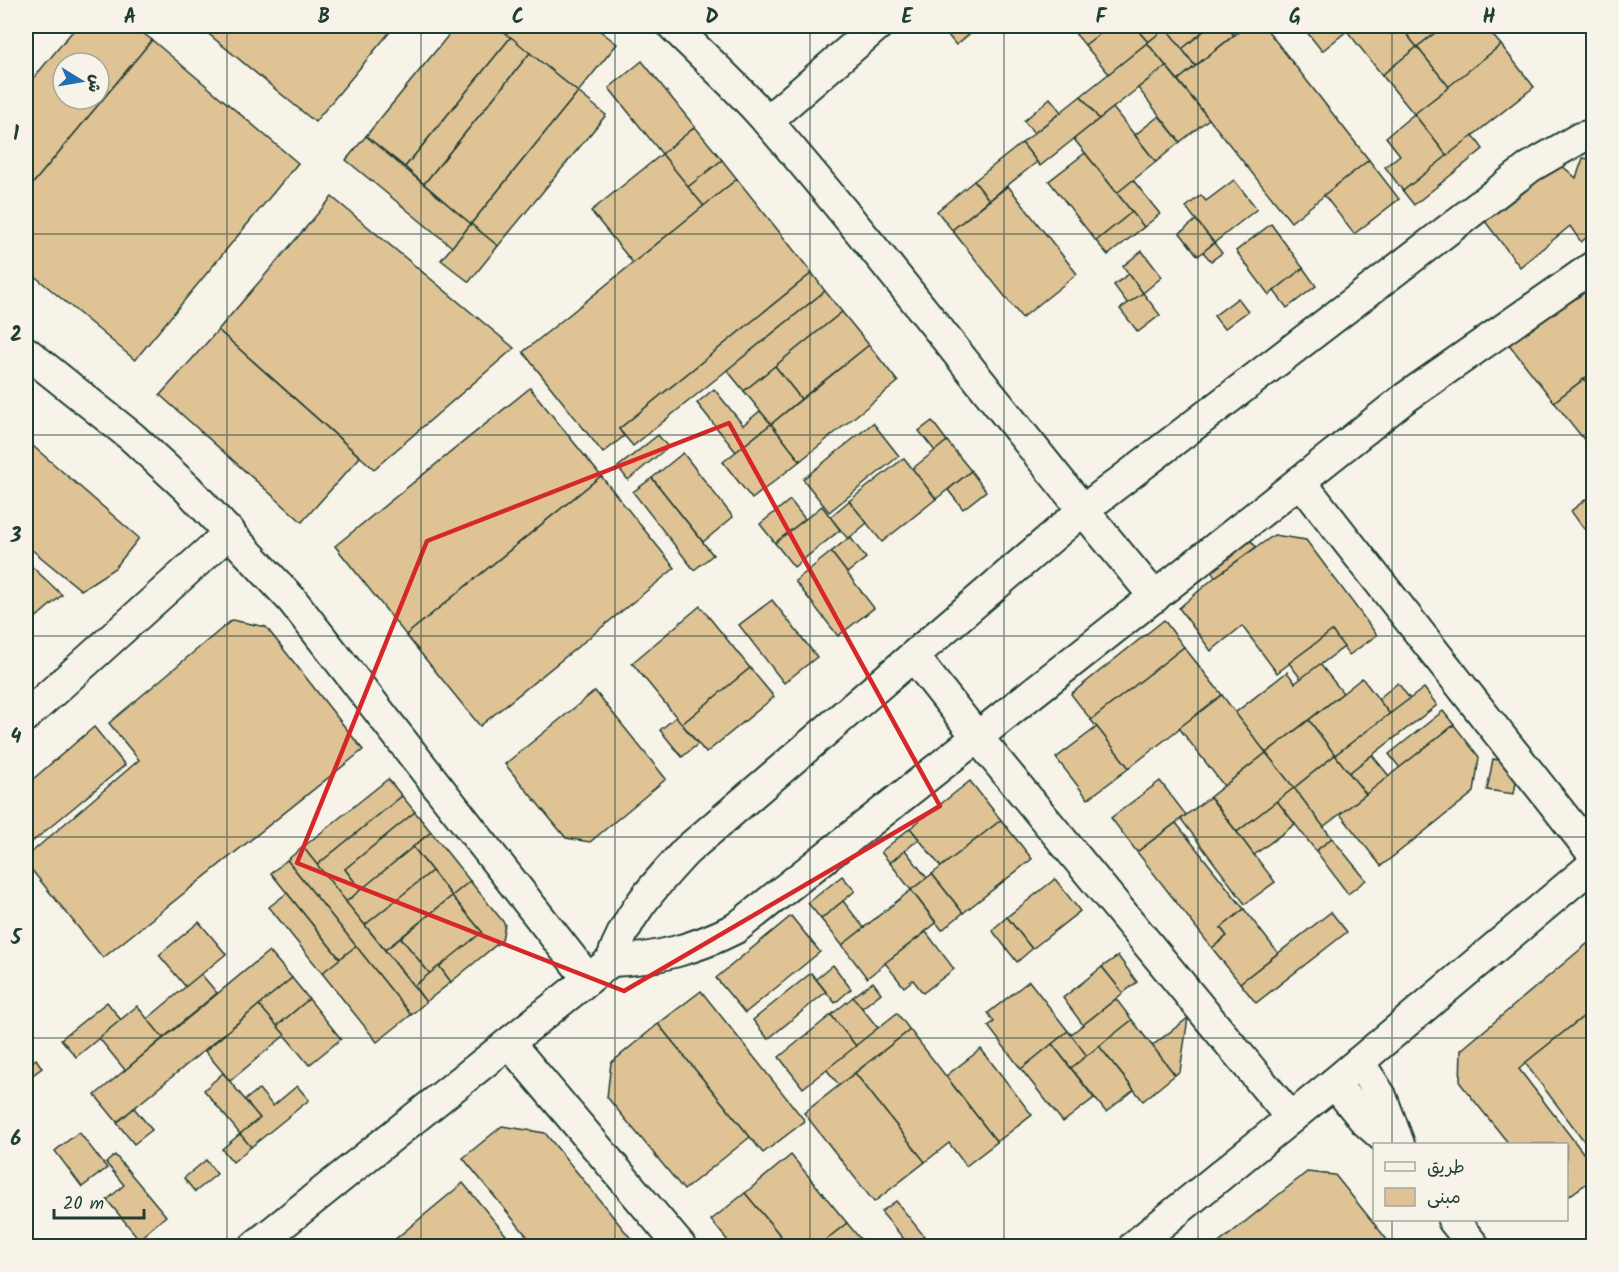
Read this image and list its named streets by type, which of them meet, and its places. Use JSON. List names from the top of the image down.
{
  "legend": ["طريق", "مبنى"],
  "scale_bar": "20 m",
  "north": "right",
  "grid": {
    "columns": [
      "A",
      "B",
      "C",
      "D",
      "E",
      "F",
      "G",
      "H"
    ],
    "rows": [
      "1",
      "2",
      "3",
      "4",
      "5",
      "6"
    ]
  }
}
